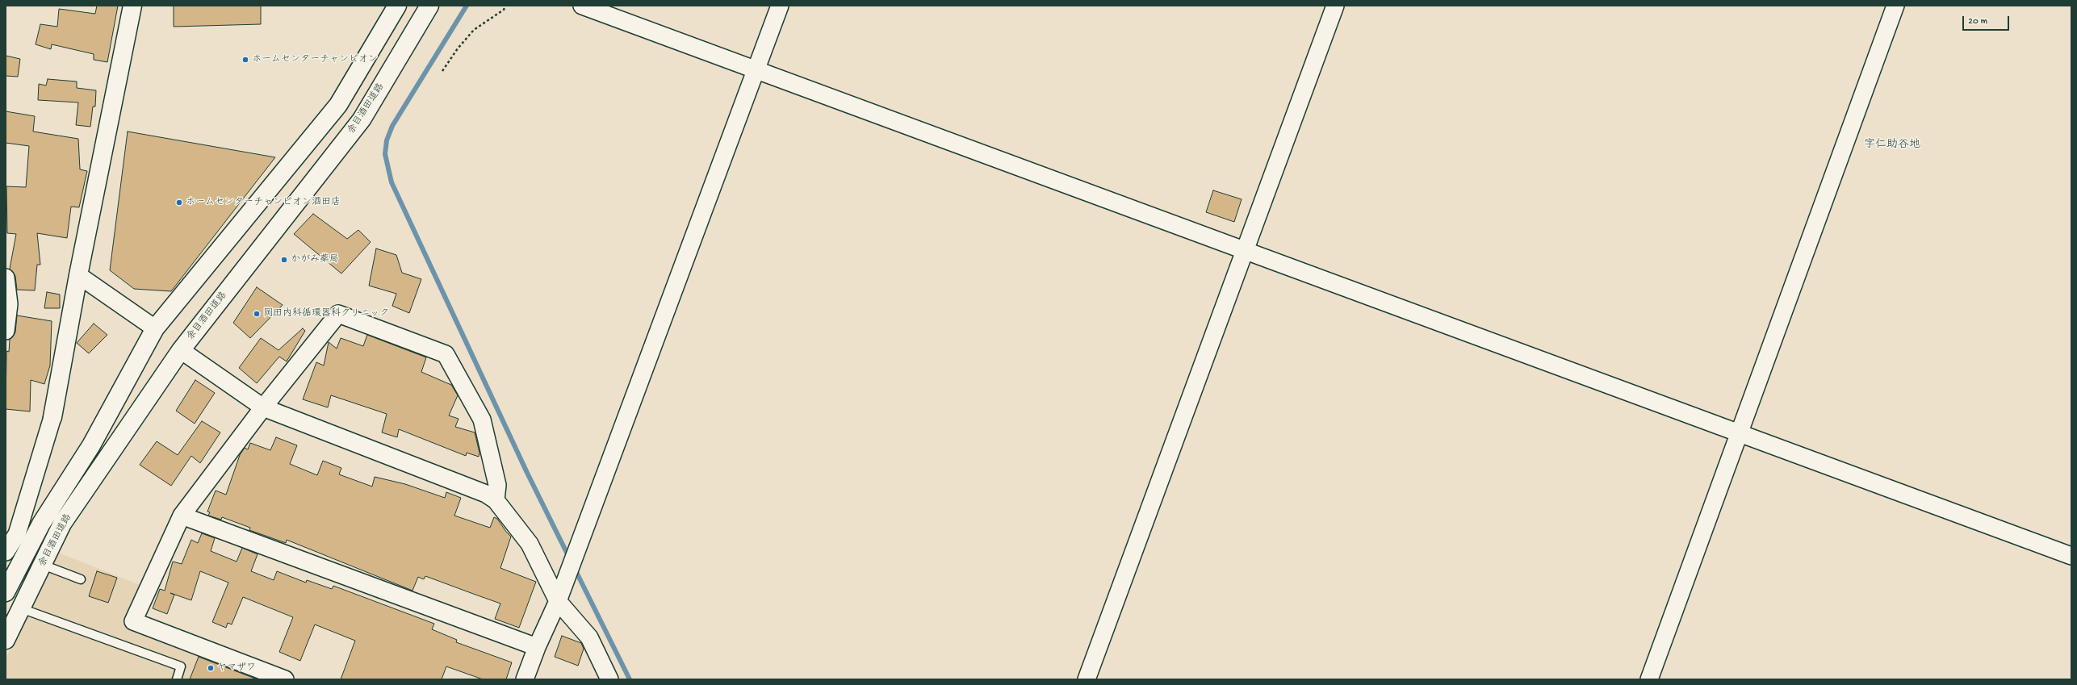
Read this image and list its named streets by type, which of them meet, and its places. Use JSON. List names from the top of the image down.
{
  "streets": {
    "main road": ["余目酒田道路"]
  },
  "districts": ["字仁助谷地"],
  "places": [
    "ホームセンターチャンピオン",
    "ホームセンターチャンピオン酒田店",
    "かがみ薬局",
    "岡田内科循環器科クリニック",
    "ヤマザワ"
  ],
  "scale_bar": "20 m"
}
